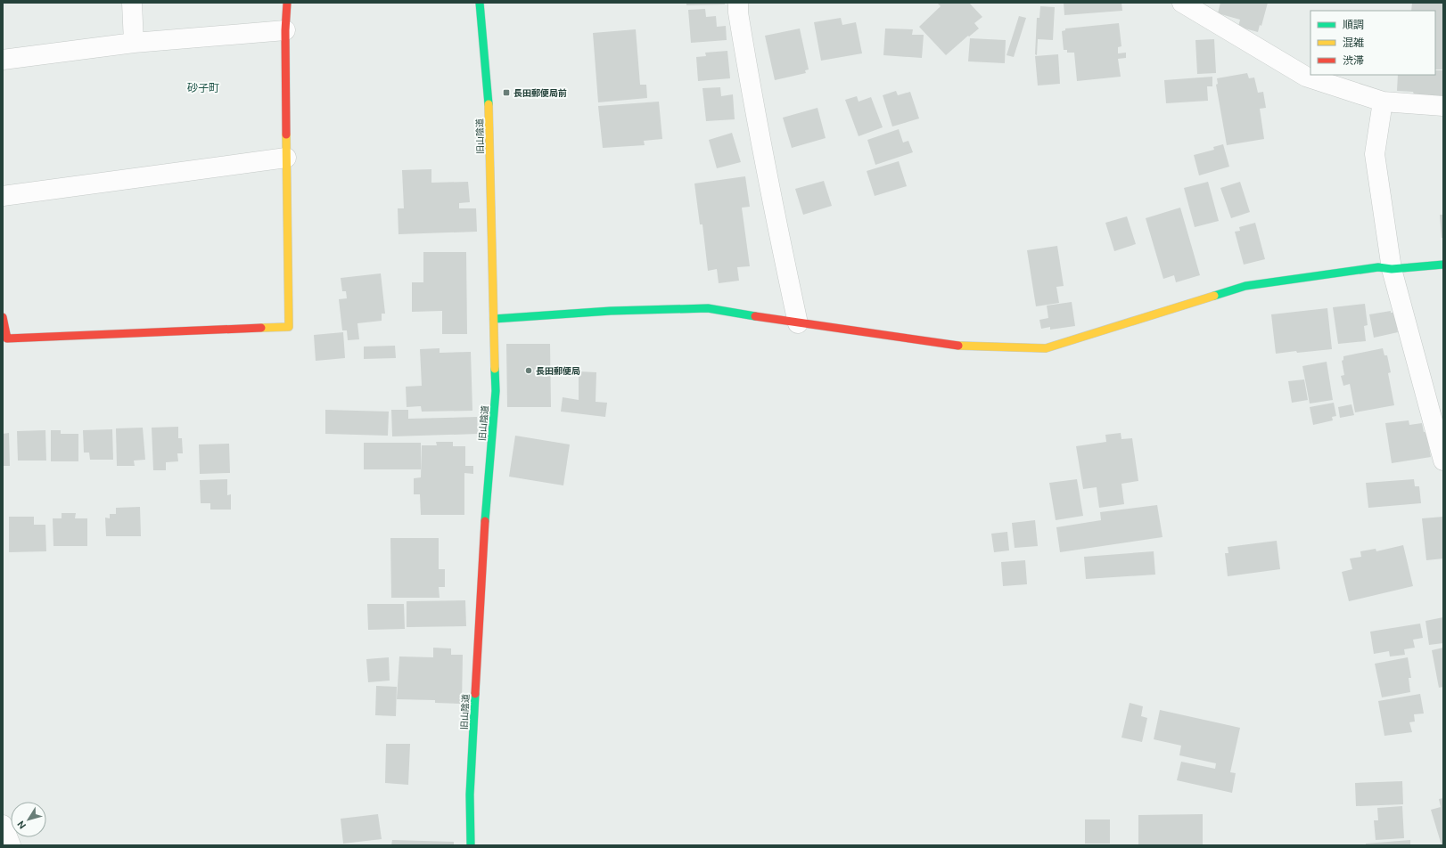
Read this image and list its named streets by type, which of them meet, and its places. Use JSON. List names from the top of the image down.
{
  "streets": {
    "street": ["旧山陰道"]
  },
  "districts": ["砂子町"],
  "places": {
    "transit": ["長田郵便局前"],
    "other": ["長田郵便局"]
  },
  "legend": ["順調", "混雑", "渋滞"],
  "north": "bottom left"
}
